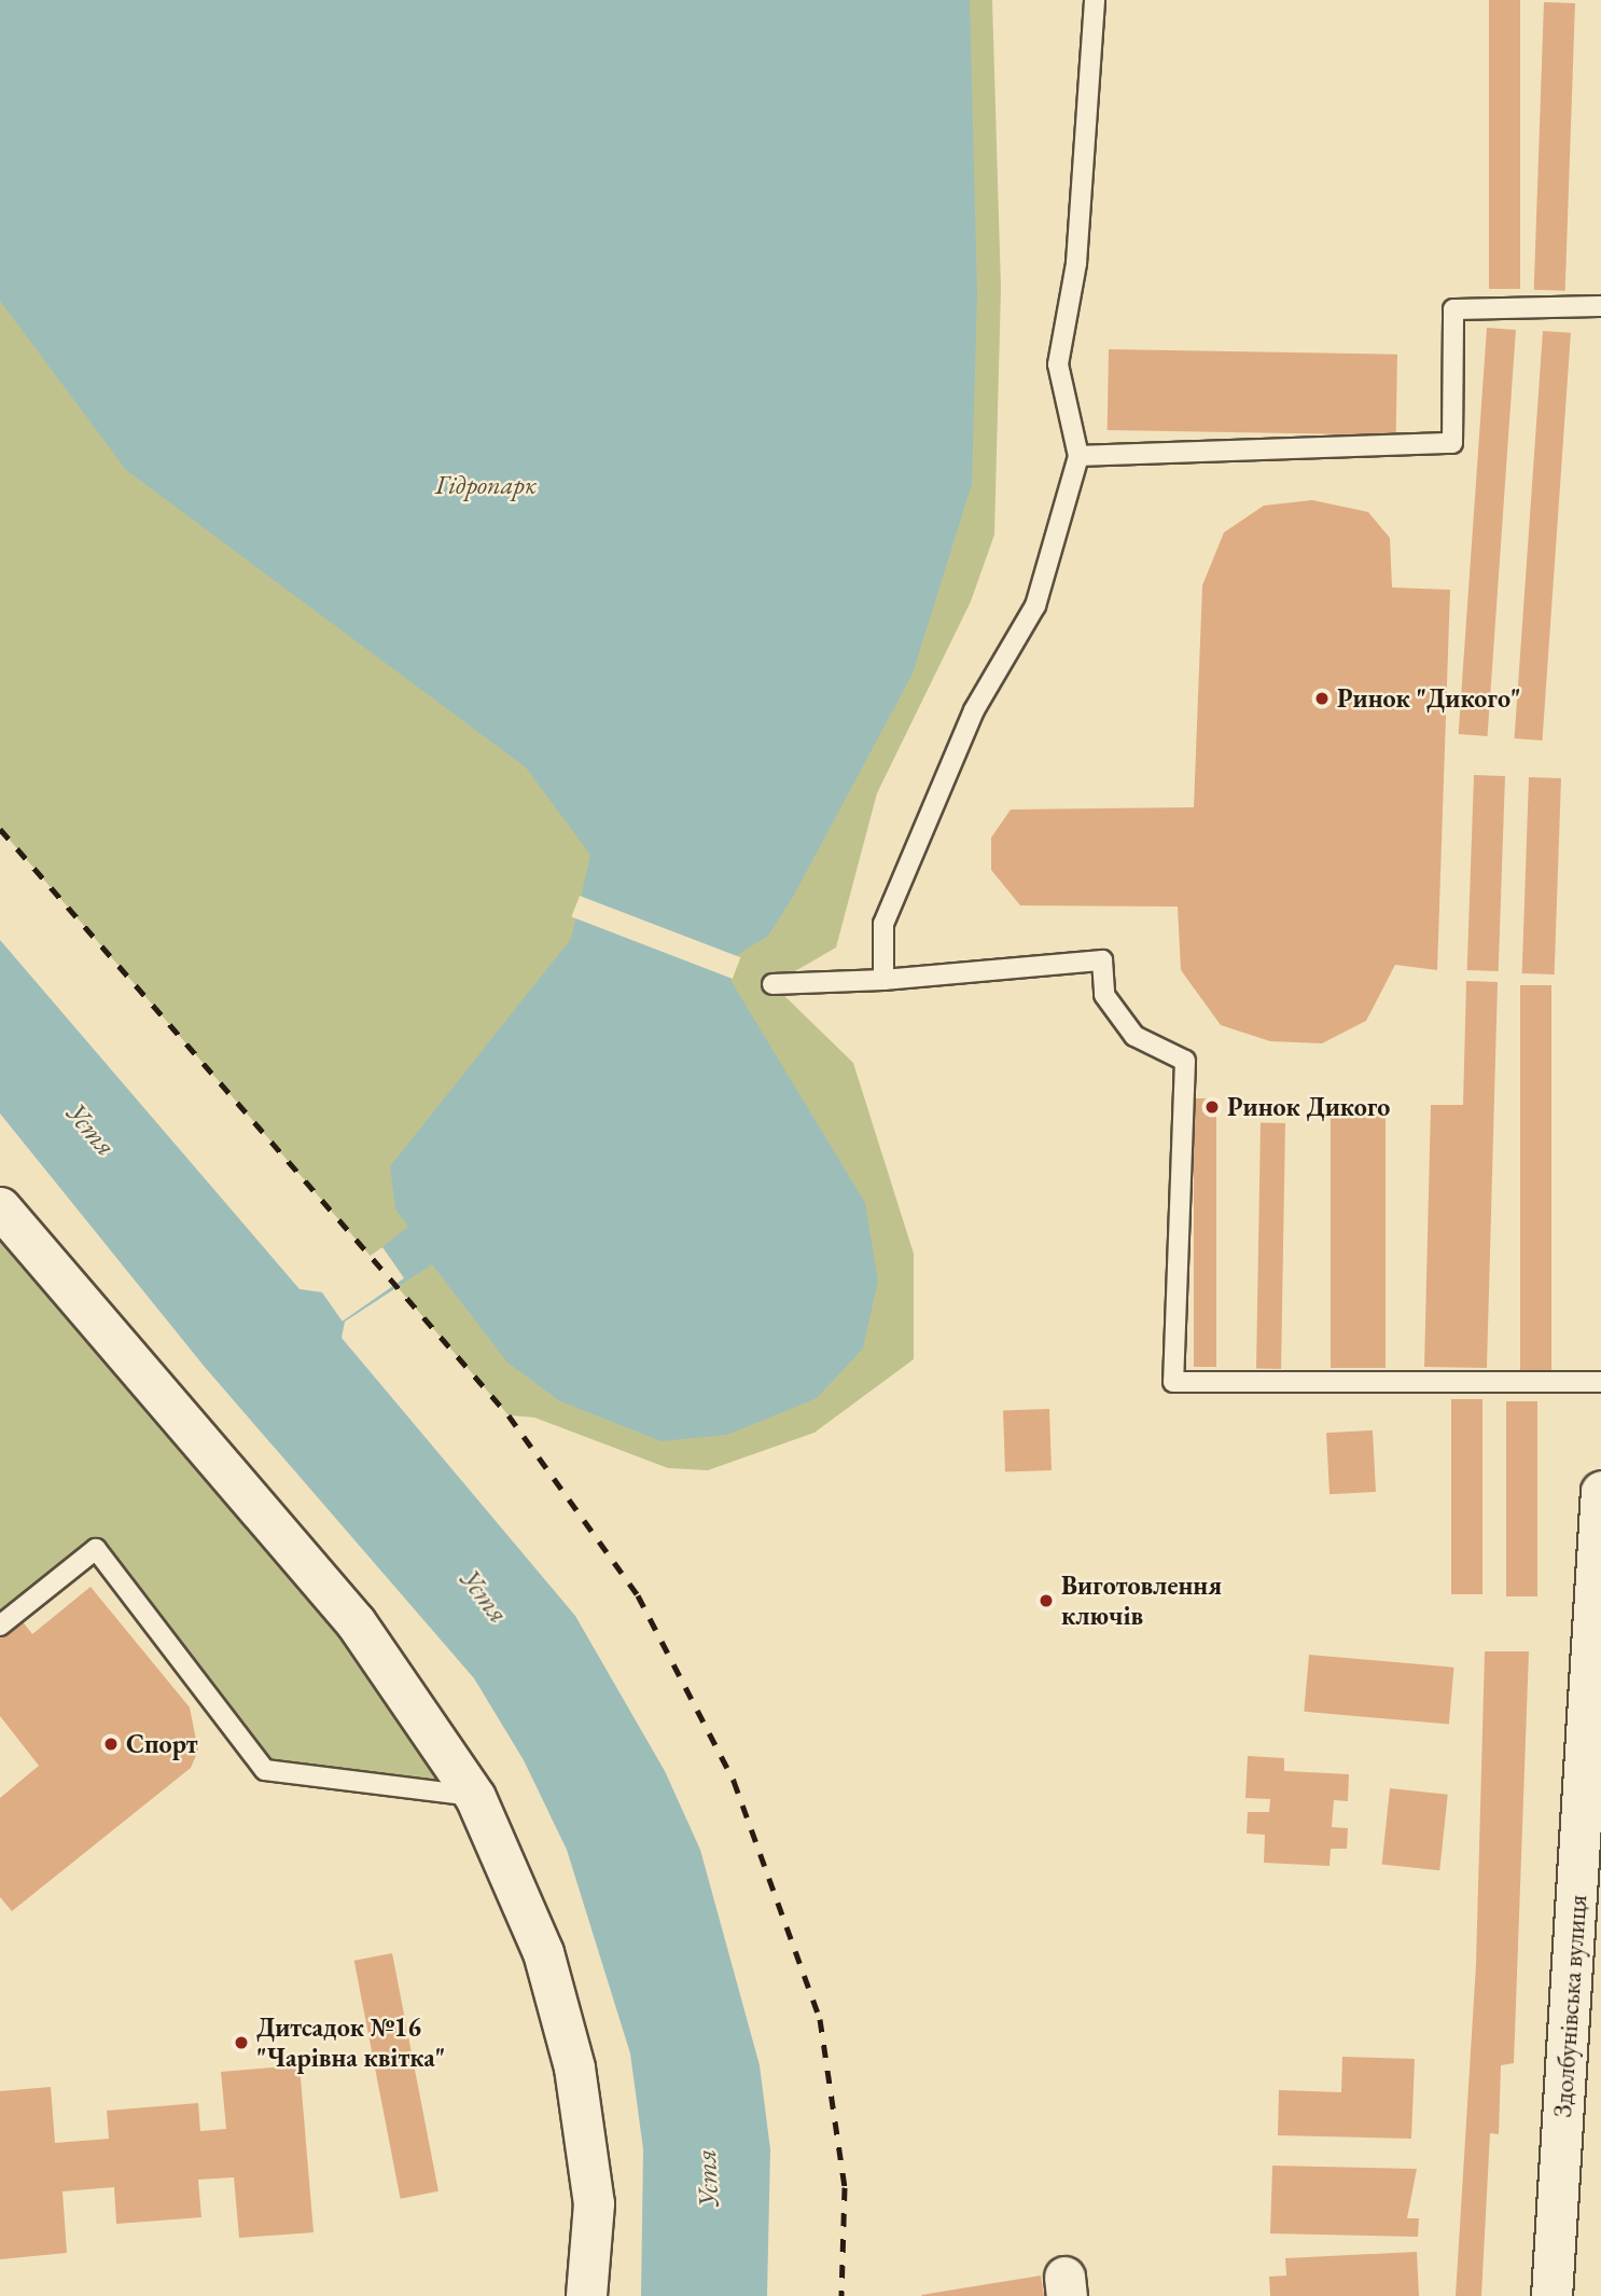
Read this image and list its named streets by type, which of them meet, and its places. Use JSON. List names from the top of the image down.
{
  "streets": {
    "street": ["Здолбунівська вулиця"]
  },
  "water": ["Устя"],
  "parks": ["Гідропарк"],
  "places": [
    "Ринок \"Дикого\"",
    "Ринок Дикого",
    "Виготовлення ключів",
    "Спорт",
    "Дитсадок №16 \"Чарівна квітка\""
  ]
}
